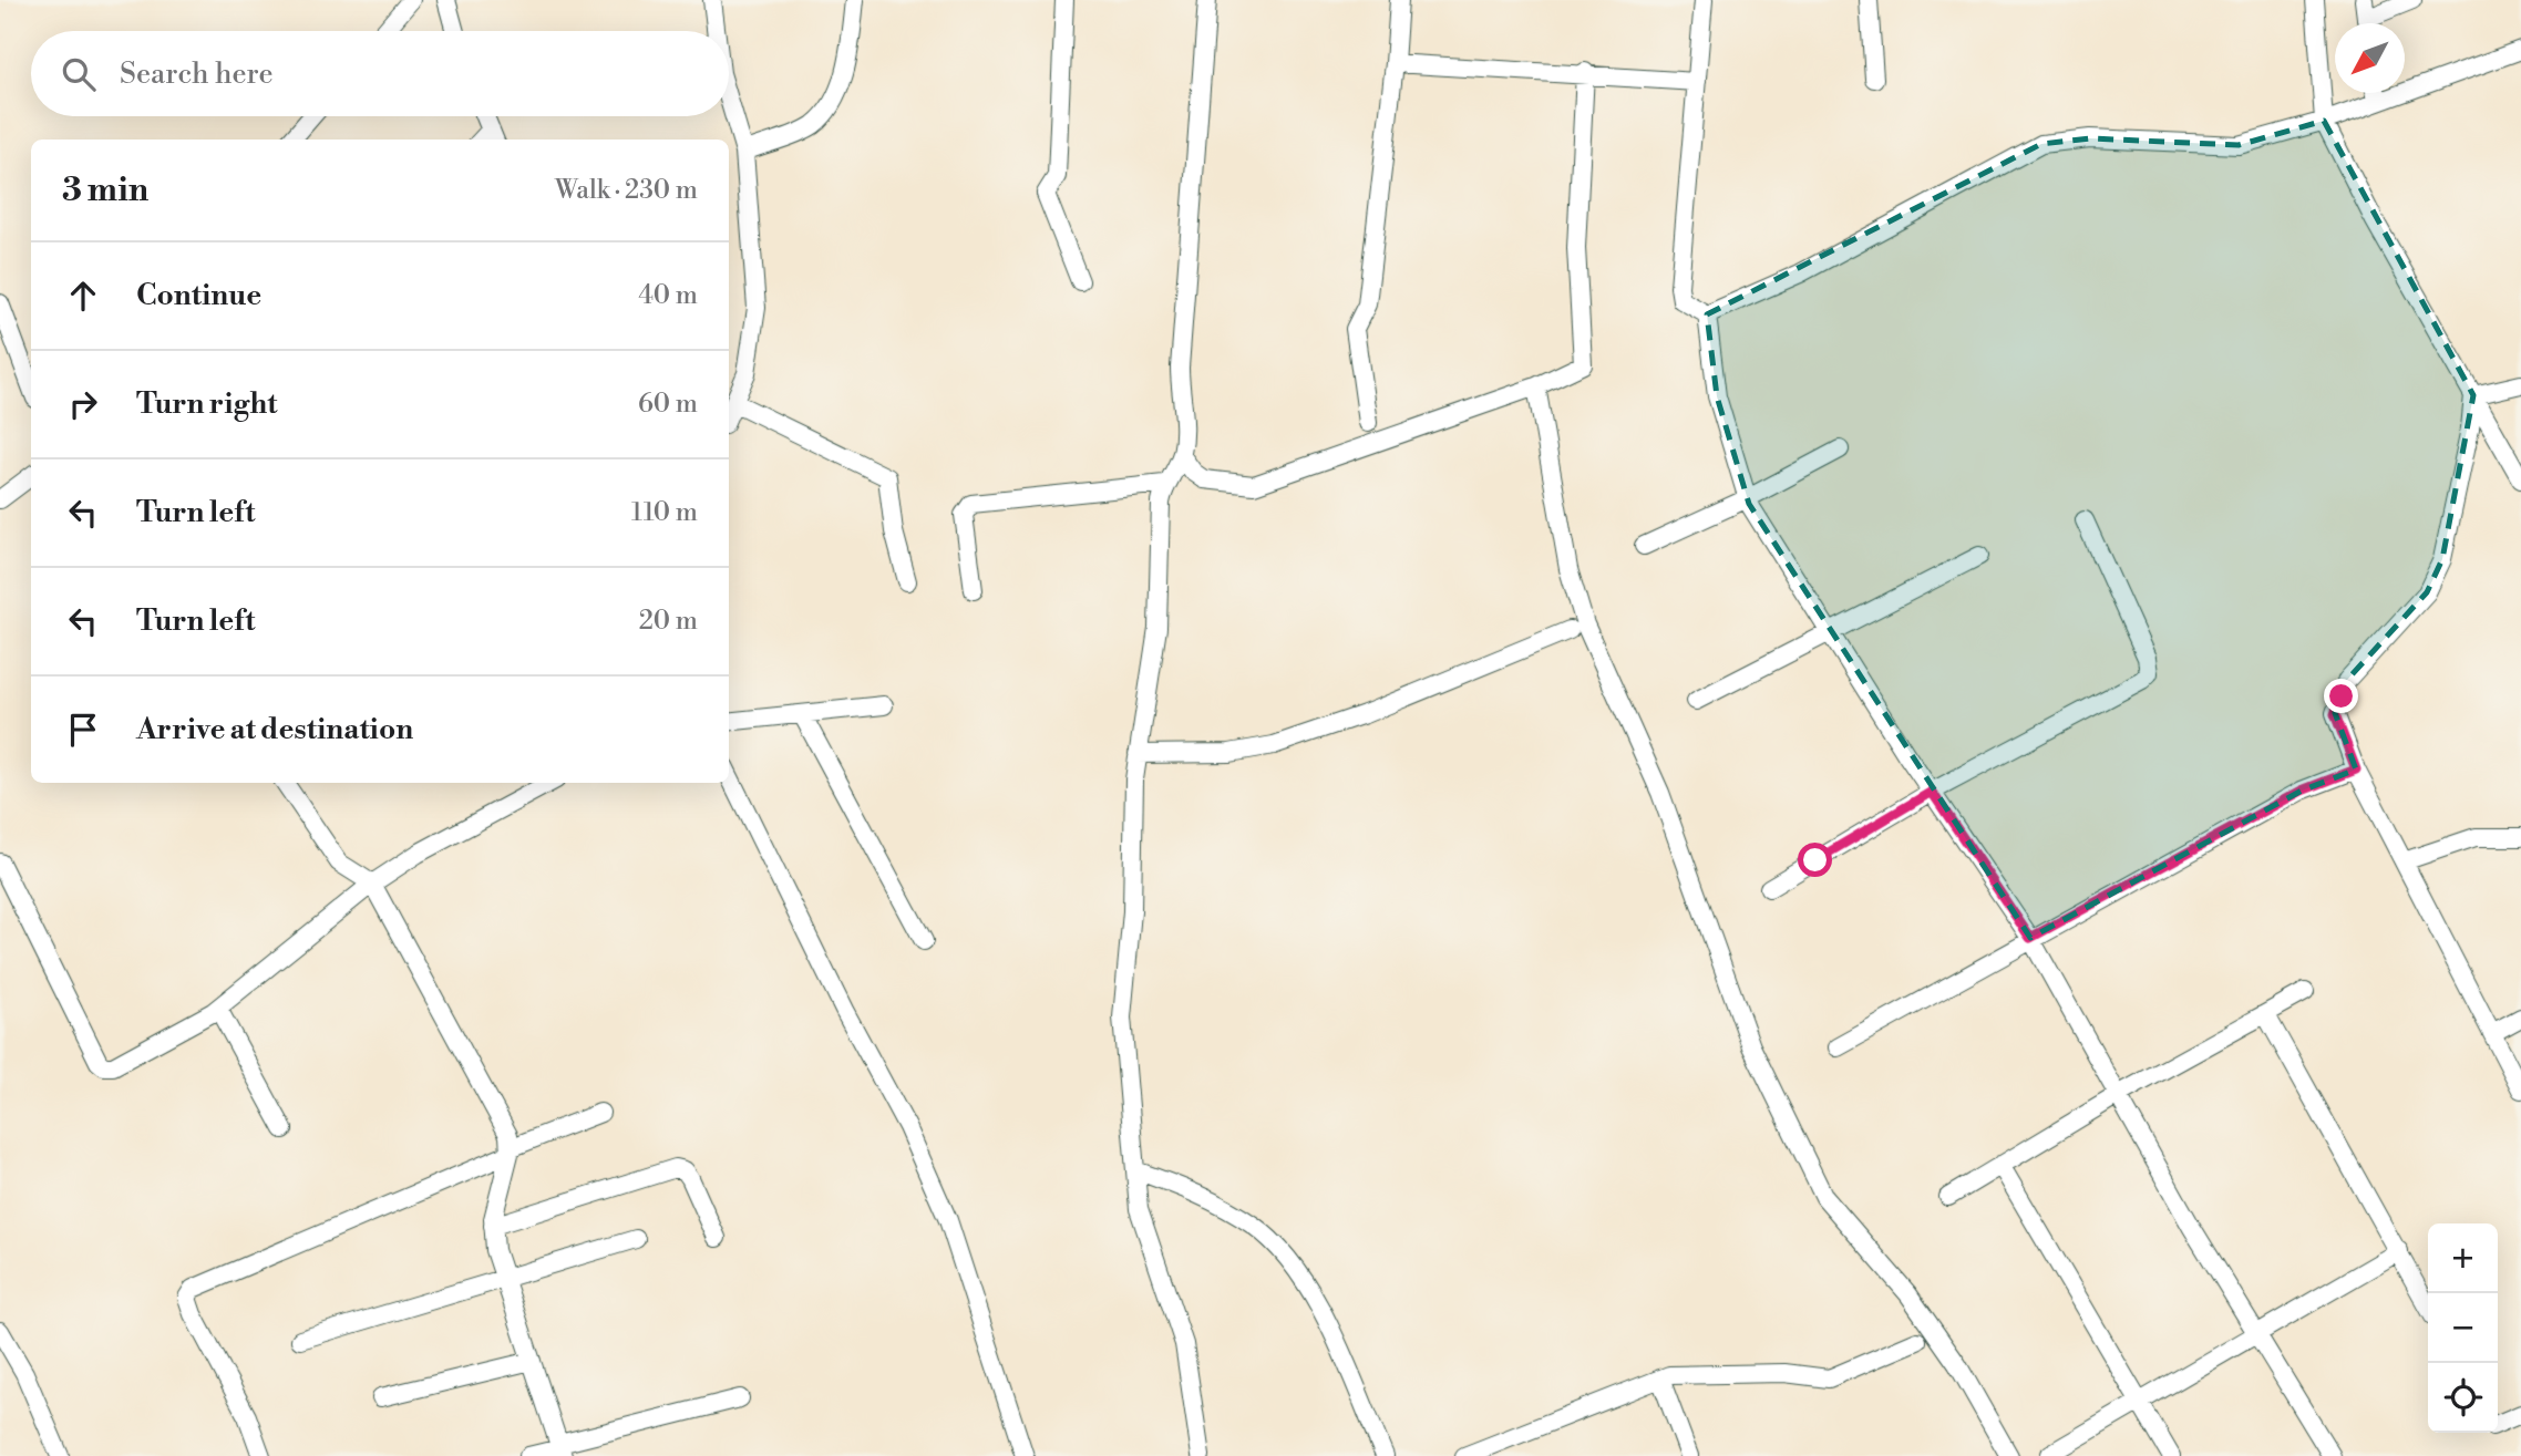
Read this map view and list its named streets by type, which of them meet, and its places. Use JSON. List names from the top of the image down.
{
  "north": "bottom left",
  "page": {
    "search": "Search here",
    "heading": ["3 min", "Walk · 230 m"],
    "list": [
      ["Continue", "40 m"],
      ["Turn right", "60 m"],
      ["Turn left", "110 m"],
      ["Turn left", "20 m"],
      "Arrive at destination"
    ],
    "map_buttons": ["+", "−"]
  }
}
